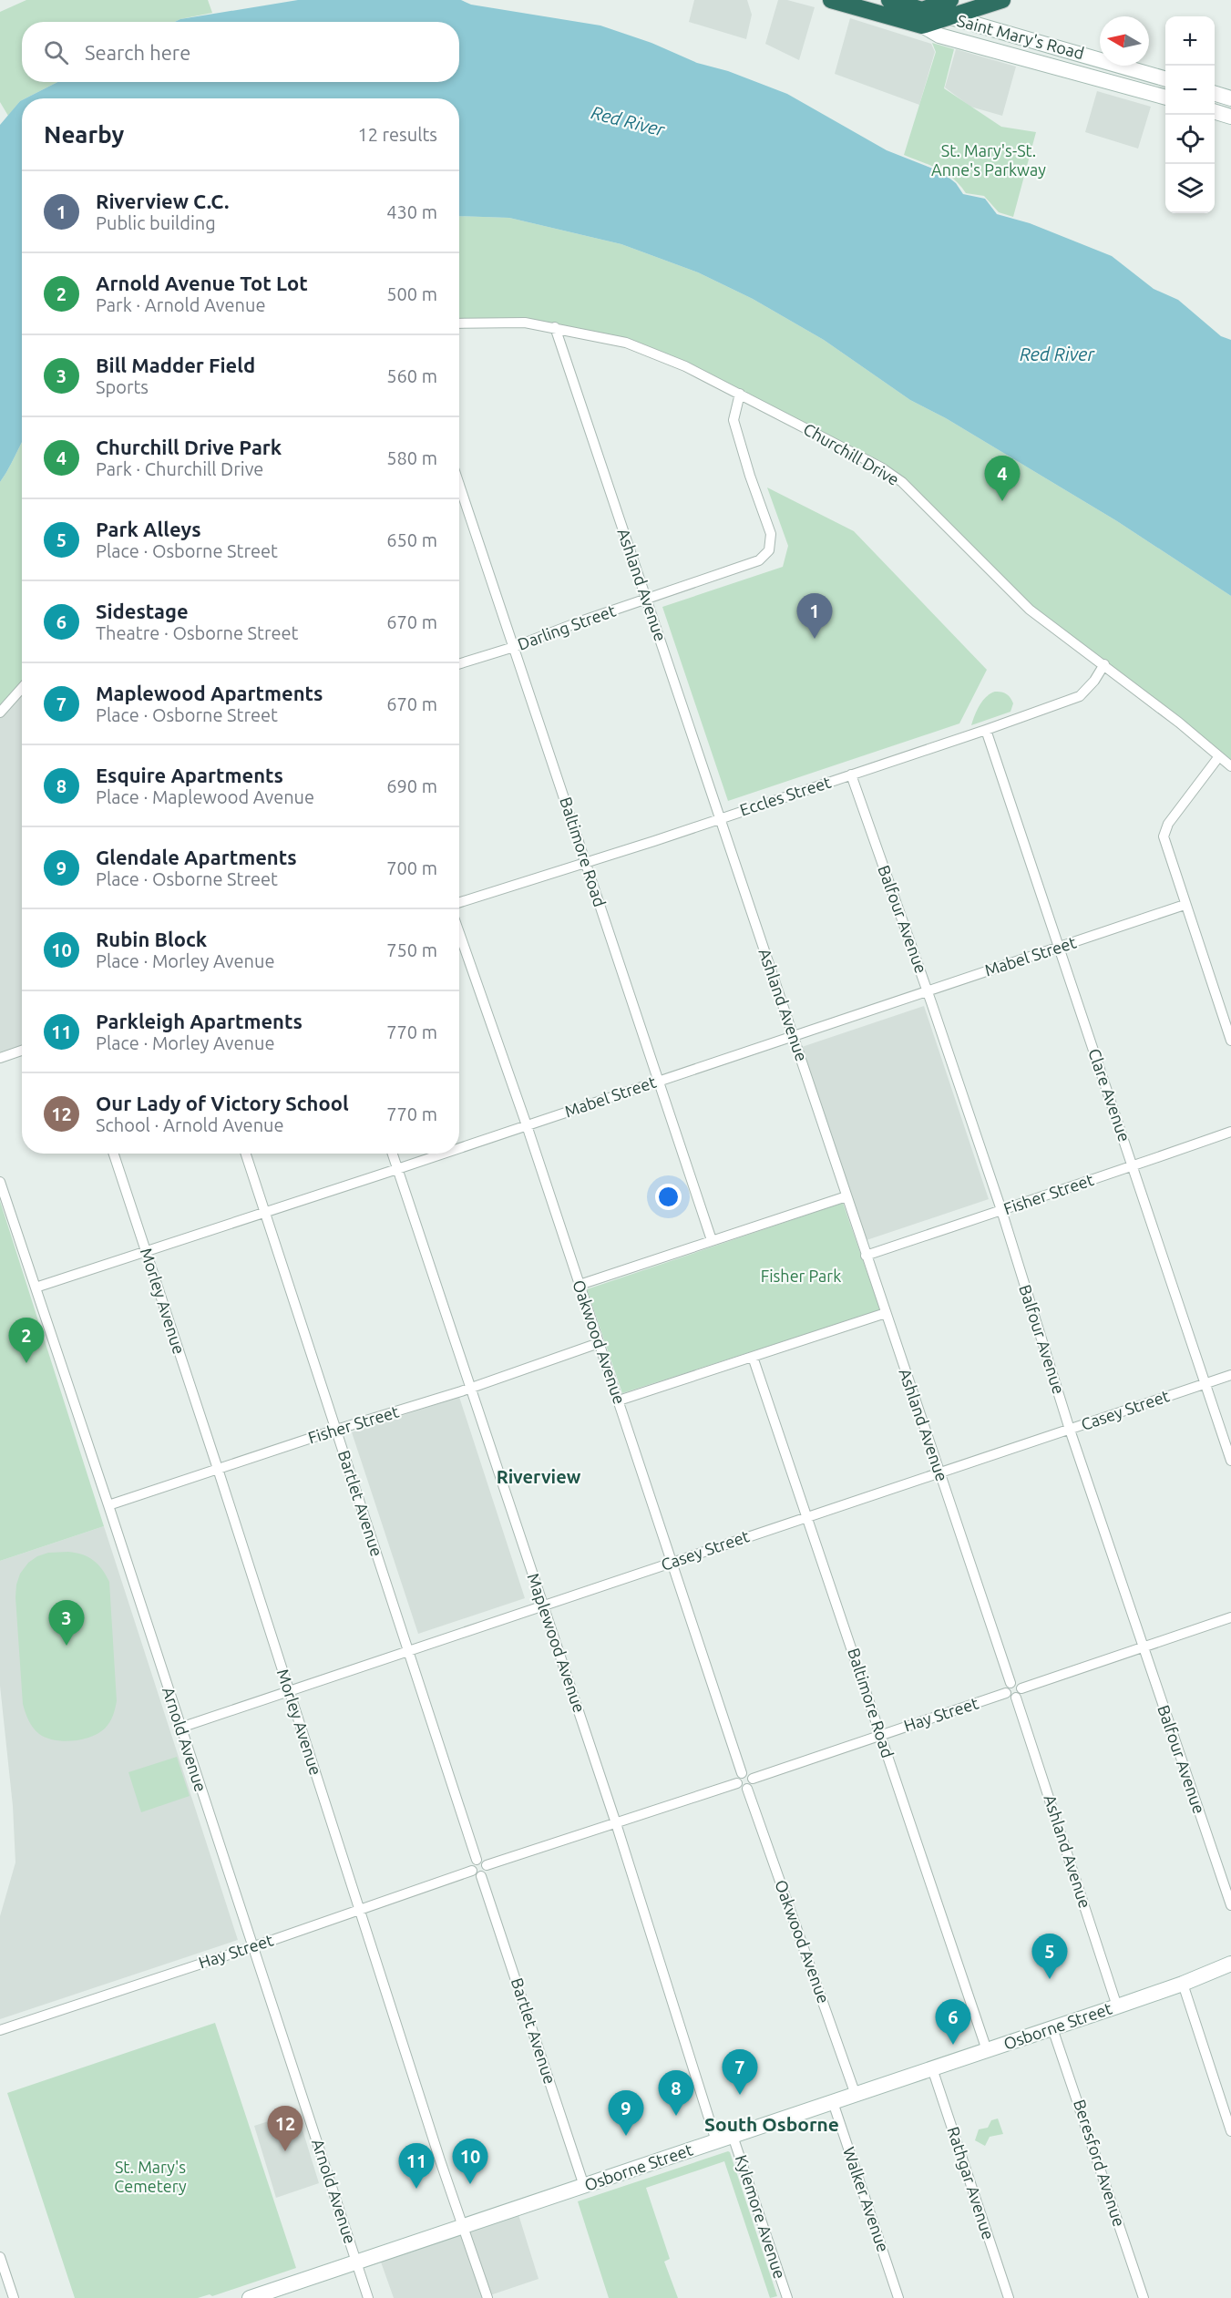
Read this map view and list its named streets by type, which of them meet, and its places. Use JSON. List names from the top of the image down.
{
  "streets": {
    "highway": ["Saint Mary's Road"],
    "main road": ["Osborne Street"],
    "street": [
      "Churchill Drive",
      "Ashland Avenue",
      "Darling Street",
      "Eccles Street",
      "Baltimore Road",
      "Balfour Avenue",
      "Mabel Street",
      "Clare Avenue",
      "Fisher Street",
      "Morley Avenue",
      "Oakwood Avenue",
      "Casey Street",
      "Bartlet Avenue",
      "Maplewood Avenue",
      "Hay Street",
      "Arnold Avenue",
      "Beresford Avenue",
      "Rathgar Avenue",
      "Walker Avenue",
      "Kylemore Avenue"
    ]
  },
  "crossings": [
    ["Churchill Drive", "Ashland Avenue"],
    ["Churchill Drive", "Darling Street"],
    ["Churchill Drive", "Eccles Street"],
    ["Ashland Avenue", "Darling Street"],
    ["Ashland Avenue", "Eccles Street"],
    ["Ashland Avenue", "Mabel Street"],
    ["Ashland Avenue", "Fisher Street"],
    ["Ashland Avenue", "Casey Street"],
    ["Ashland Avenue", "Hay Street"],
    ["Ashland Avenue", "Osborne Street"],
    ["Darling Street", "Baltimore Road"],
    ["Eccles Street", "Baltimore Road"],
    ["Eccles Street", "Balfour Avenue"],
    ["Eccles Street", "Clare Avenue"],
    ["Baltimore Road", "Mabel Street"],
    ["Baltimore Road", "Casey Street"],
    ["Baltimore Road", "Hay Street"],
    ["Baltimore Road", "Osborne Street"],
    ["Balfour Avenue", "Mabel Street"],
    ["Balfour Avenue", "Fisher Street"],
    ["Balfour Avenue", "Casey Street"],
    ["Mabel Street", "Clare Avenue"],
    ["Mabel Street", "Morley Avenue"],
    ["Mabel Street", "Oakwood Avenue"],
    ["Mabel Street", "Bartlet Avenue"],
    ["Mabel Street", "Maplewood Avenue"],
    ["Mabel Street", "Arnold Avenue"],
    ["Clare Avenue", "Fisher Street"],
    ["Clare Avenue", "Casey Street"],
    ["Fisher Street", "Morley Avenue"],
    ["Fisher Street", "Oakwood Avenue"],
    ["Fisher Street", "Bartlet Avenue"],
    ["Fisher Street", "Maplewood Avenue"],
    ["Fisher Street", "Arnold Avenue"],
    ["Morley Avenue", "Casey Street"],
    ["Morley Avenue", "Hay Street"],
    ["Morley Avenue", "Osborne Street"],
    ["Oakwood Avenue", "Casey Street"],
    ["Oakwood Avenue", "Hay Street"],
    ["Oakwood Avenue", "Osborne Street"],
    ["Casey Street", "Bartlet Avenue"],
    ["Casey Street", "Maplewood Avenue"],
    ["Casey Street", "Arnold Avenue"],
    ["Bartlet Avenue", "Hay Street"],
    ["Bartlet Avenue", "Osborne Street"],
    ["Maplewood Avenue", "Osborne Street"],
    ["Hay Street", "Arnold Avenue"],
    ["Arnold Avenue", "Osborne Street"],
    ["Osborne Street", "Beresford Avenue"],
    ["Osborne Street", "Rathgar Avenue"],
    ["Osborne Street", "Walker Avenue"],
    ["Osborne Street", "Kylemore Avenue"]
  ],
  "districts": ["Riverview", "South Osborne"],
  "water": ["Red River"],
  "parks": ["St. Mary's-St. Anne's Parkway", "Fisher Park", "St. Mary's Cemetery"],
  "north": "left",
  "page": {
    "map_buttons": ["+", "−"],
    "search": "Search here",
    "heading": ["Nearby", "12 results"],
    "list": [
      {
        "mark": "1",
        "name": "Riverview C.C.",
        "note": "Public building",
        "value": "430 m"
      },
      {
        "mark": "2",
        "name": "Arnold Avenue Tot Lot",
        "note": "Park · Arnold Avenue",
        "value": "500 m"
      },
      {
        "mark": "3",
        "name": "Bill Madder Field",
        "note": "Sports",
        "value": "560 m"
      },
      {
        "mark": "4",
        "name": "Churchill Drive Park",
        "note": "Park · Churchill Drive",
        "value": "580 m"
      },
      {
        "mark": "5",
        "name": "Park Alleys",
        "note": "Place · Osborne Street",
        "value": "650 m"
      },
      {
        "mark": "6",
        "name": "Sidestage",
        "note": "Theatre · Osborne Street",
        "value": "670 m"
      },
      {
        "mark": "7",
        "name": "Maplewood Apartments",
        "note": "Place · Osborne Street",
        "value": "670 m"
      },
      {
        "mark": "8",
        "name": "Esquire Apartments",
        "note": "Place · Maplewood Avenue",
        "value": "690 m"
      },
      {
        "mark": "9",
        "name": "Glendale Apartments",
        "note": "Place · Osborne Street",
        "value": "700 m"
      },
      {
        "mark": "10",
        "name": "Rubin Block",
        "note": "Place · Morley Avenue",
        "value": "750 m"
      },
      {
        "mark": "11",
        "name": "Parkleigh Apartments",
        "note": "Place · Morley Avenue",
        "value": "770 m"
      },
      {
        "mark": "12",
        "name": "Our Lady of Victory School",
        "note": "School · Arnold Avenue",
        "value": "770 m"
      }
    ],
    "pins": [
      "4",
      "1",
      "2",
      "3",
      "5",
      "6",
      "7",
      "8",
      "9",
      "12",
      "10",
      "11"
    ]
  }
}
